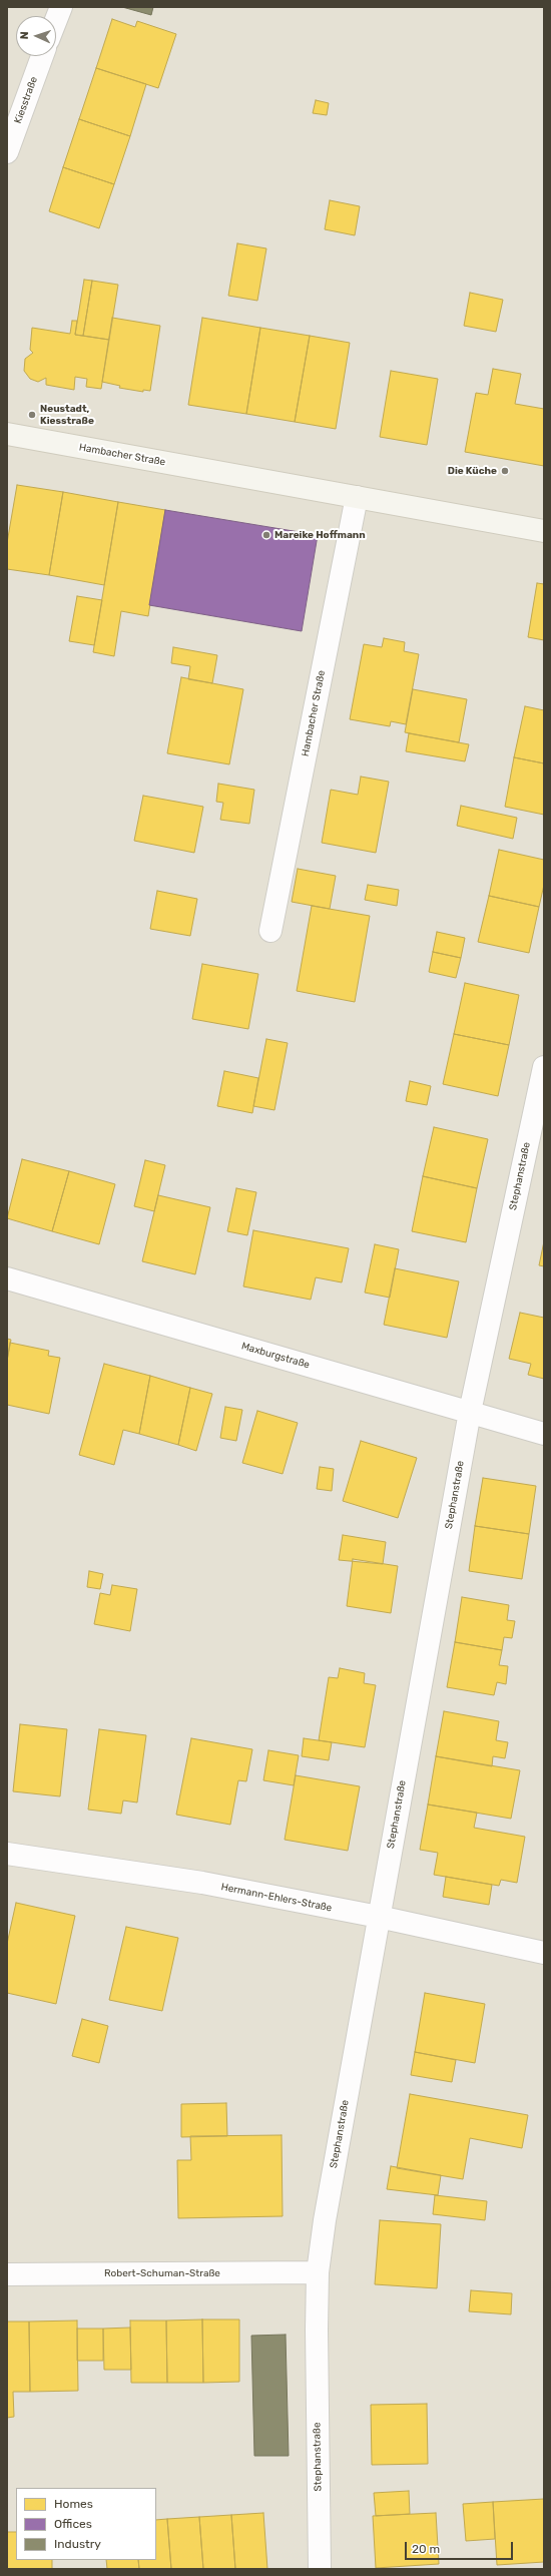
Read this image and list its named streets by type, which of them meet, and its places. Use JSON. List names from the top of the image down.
{
  "streets": {
    "street": [
      "Kiesstraße",
      "Hambacher Straße",
      "Stephanstraße",
      "Maxburgstraße",
      "Hermann-Ehlers-Straße",
      "Robert-Schuman-Straße"
    ]
  },
  "crossings": [
    ["Stephanstraße", "Maxburgstraße"],
    ["Stephanstraße", "Hermann-Ehlers-Straße"],
    ["Stephanstraße", "Robert-Schuman-Straße"]
  ],
  "places": ["Neustadt, Kiesstraße", "Die Küche", "Mareike Hoffmann"],
  "legend": ["Homes", "Offices", "Industry"],
  "scale_bar": "20 m",
  "north": "left"
}
